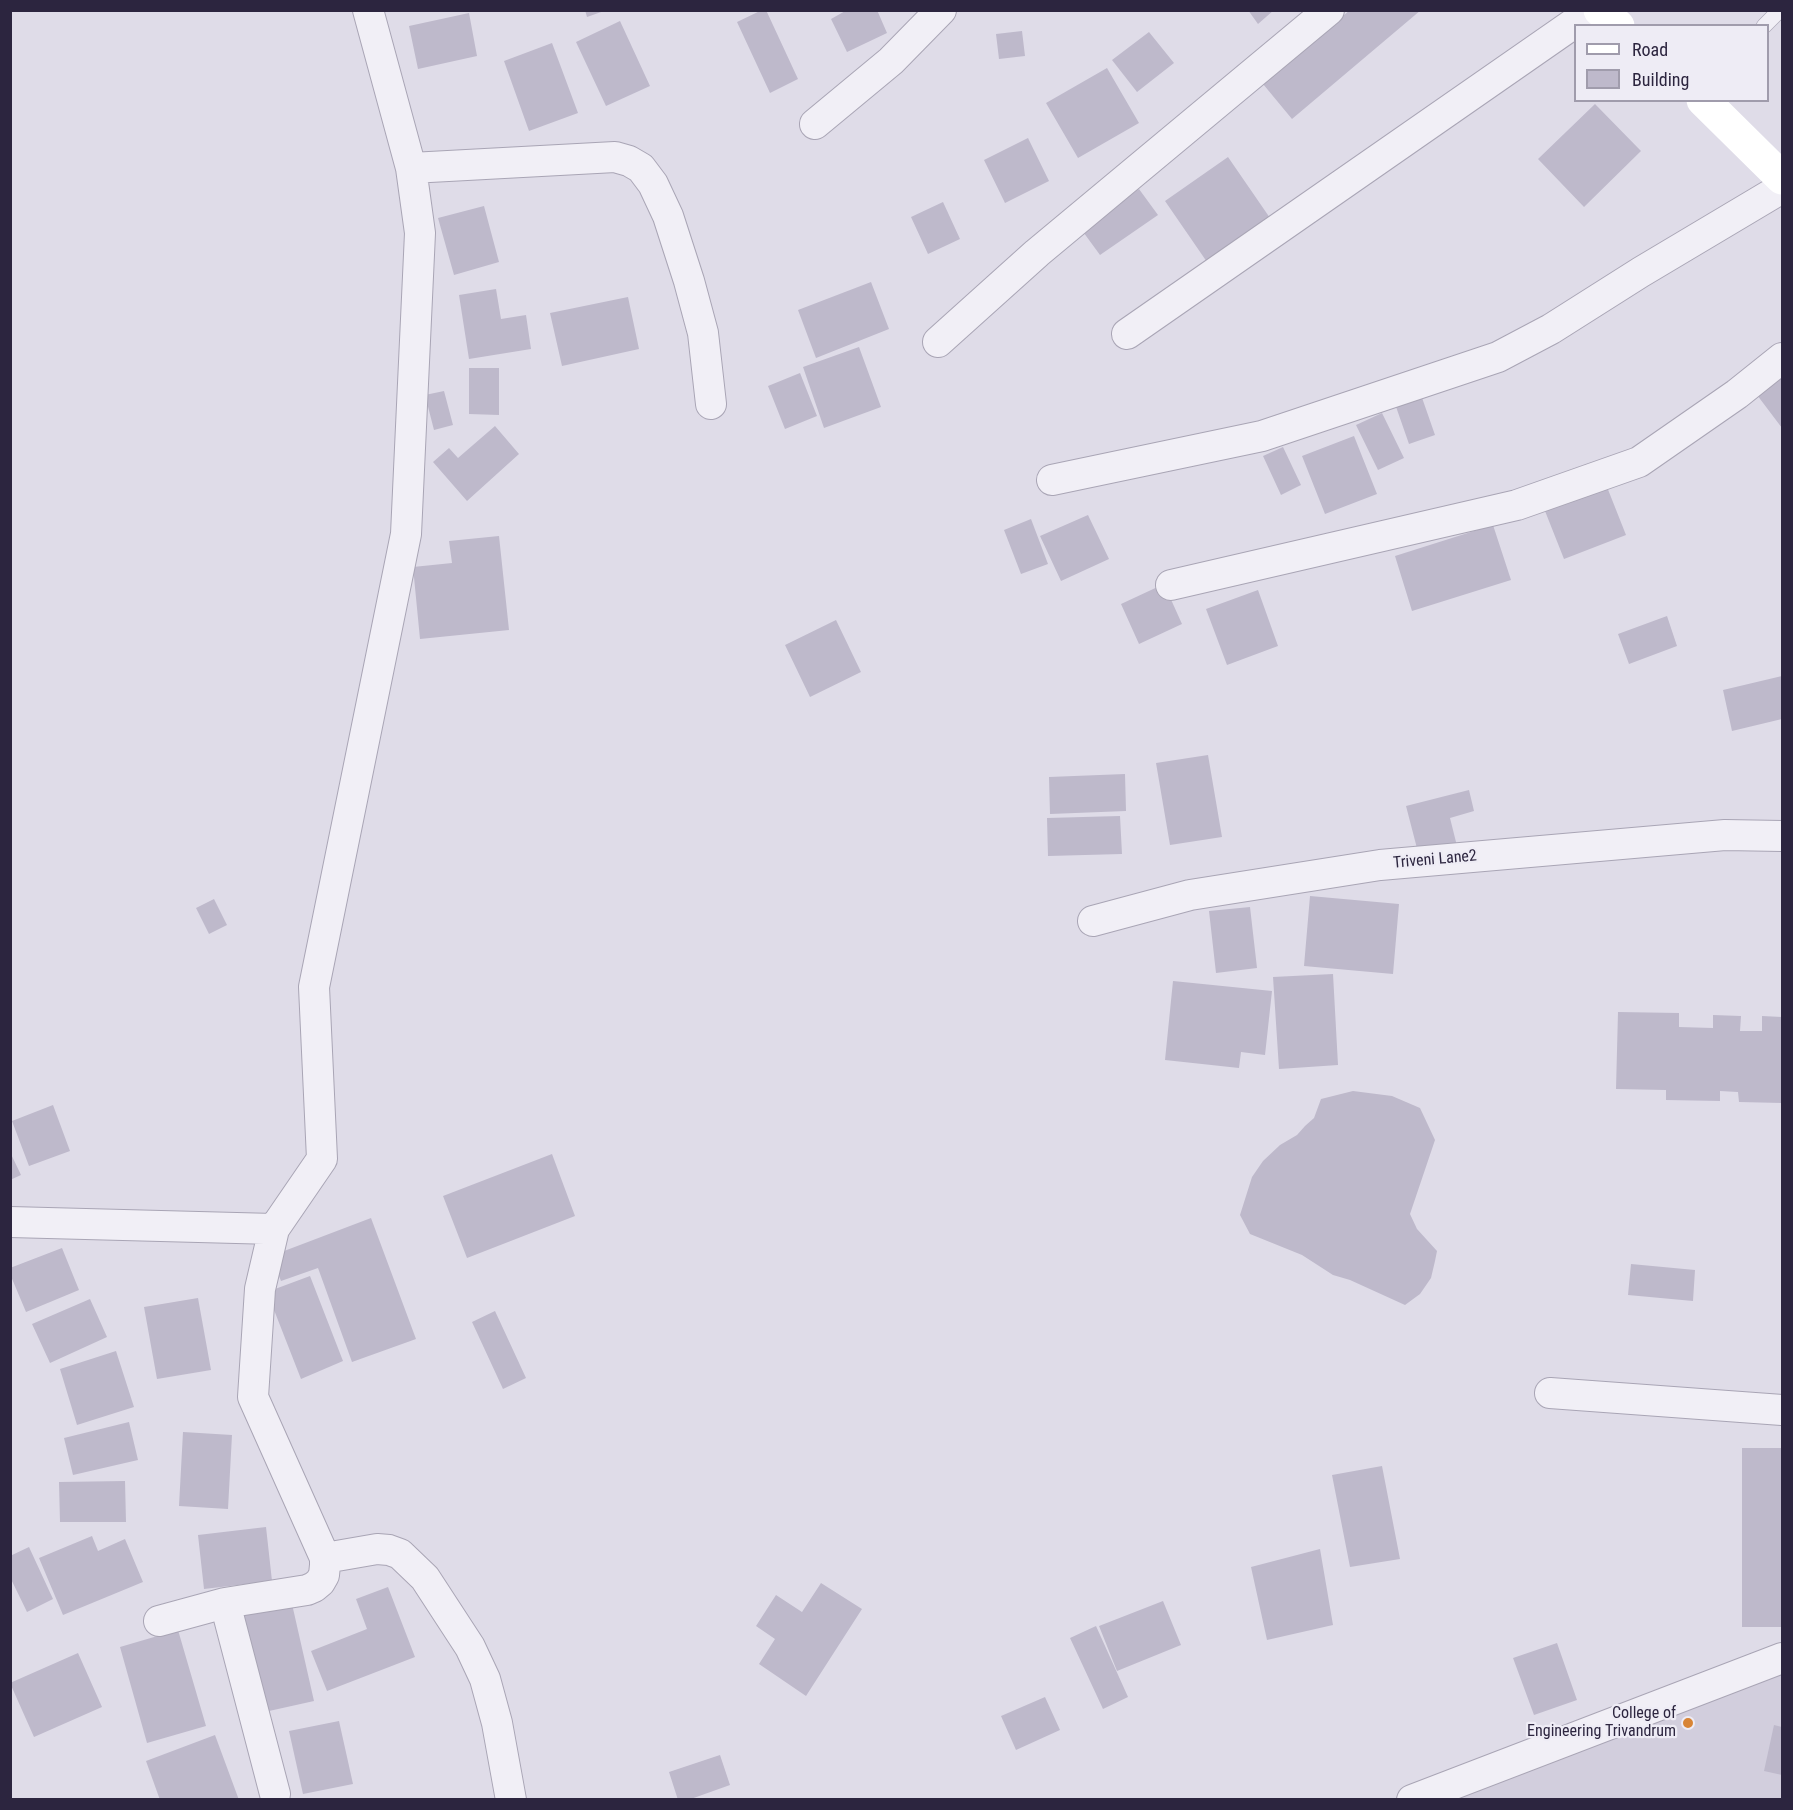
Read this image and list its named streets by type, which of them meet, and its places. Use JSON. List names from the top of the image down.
{
  "streets": {
    "street": ["Triveni Lane2"]
  },
  "places": ["College of Engineering Trivandrum"],
  "legend": ["Road", "Building"]
}
